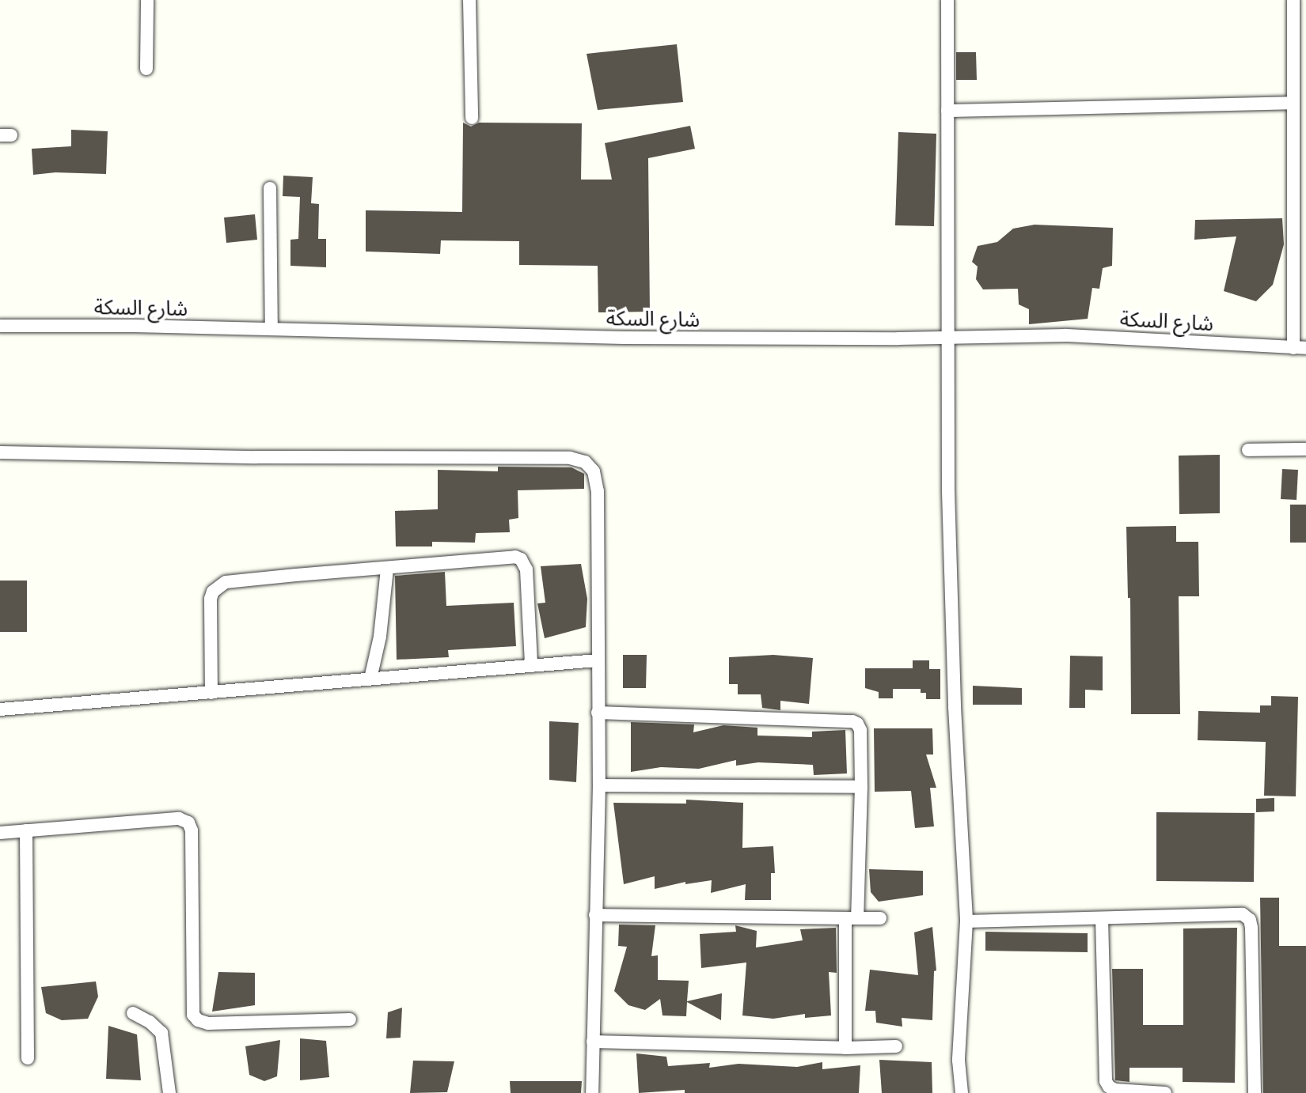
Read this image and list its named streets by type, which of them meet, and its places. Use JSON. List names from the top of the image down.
{
  "streets": {
    "street": ["شارع السكة"]
  }
}
